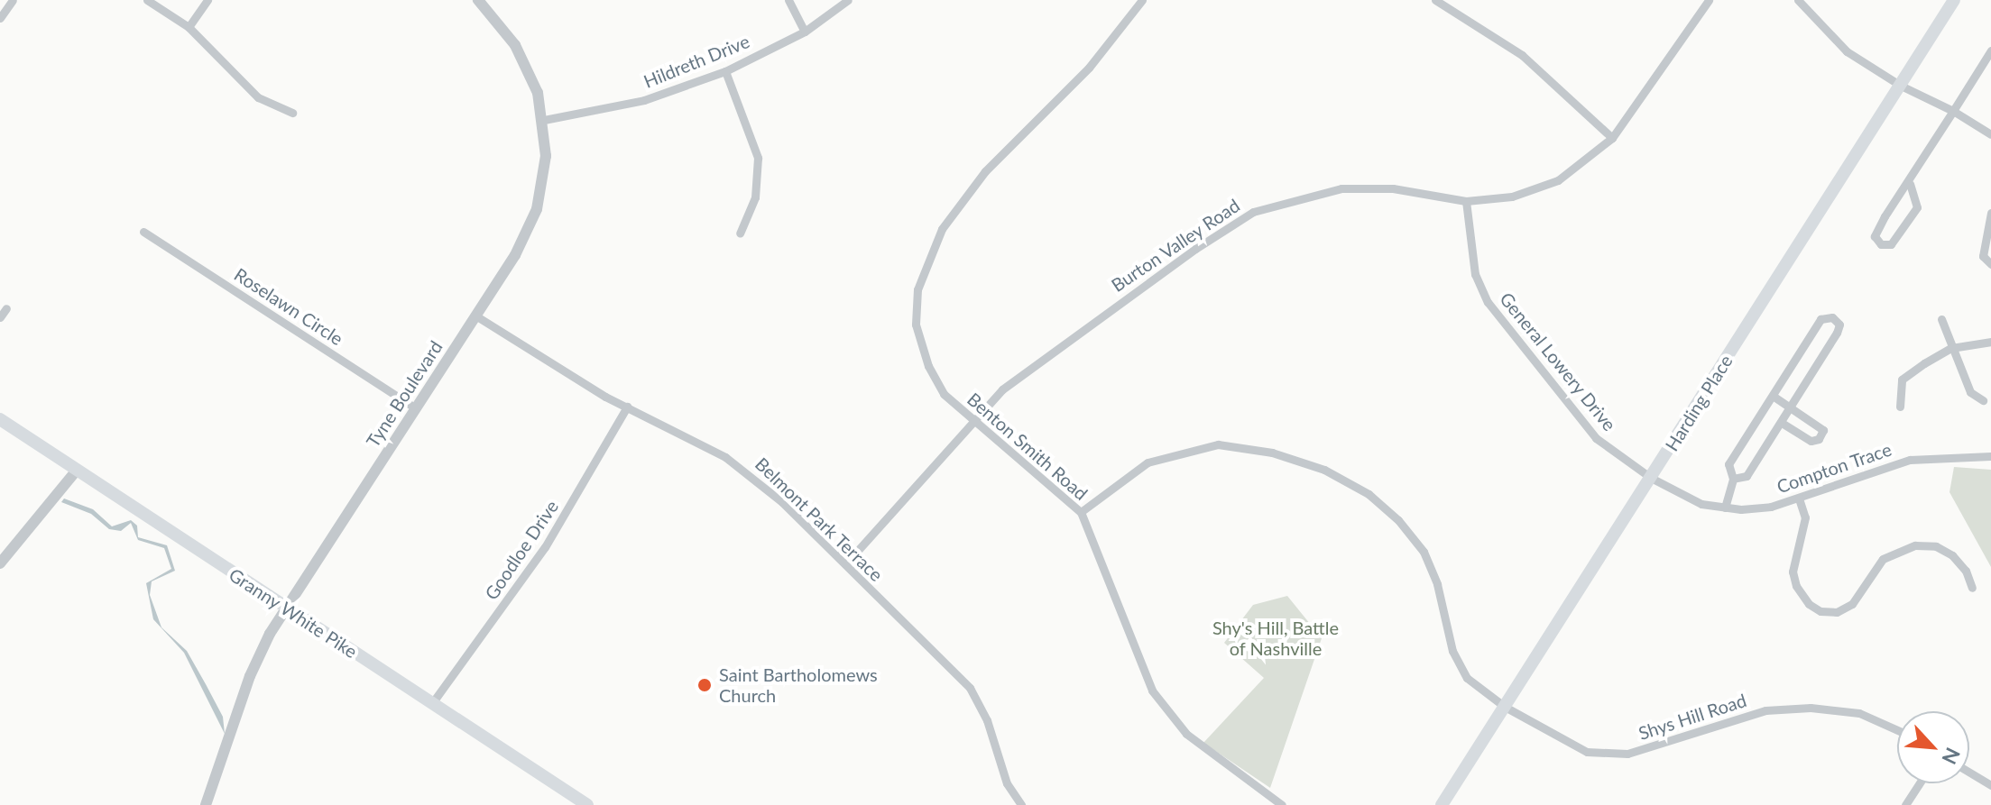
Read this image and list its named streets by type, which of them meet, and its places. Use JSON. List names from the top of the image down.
{
  "streets": {
    "main road": ["Harding Place", "Granny White Pike"],
    "street": [
      "Hildreth Drive",
      "Burton Valley Road",
      "Roselawn Circle",
      "General Lowery Drive",
      "Tyne Boulevard",
      "Benton Smith Road",
      "Compton Trace",
      "Belmont Park Terrace",
      "Goodloe Drive",
      "Shys Hill Road"
    ]
  },
  "crossings": [
    ["Hildreth Drive", "Tyne Boulevard"],
    ["Burton Valley Road", "General Lowery Drive"],
    ["Burton Valley Road", "Benton Smith Road"],
    ["Burton Valley Road", "Belmont Park Terrace"],
    ["Roselawn Circle", "Tyne Boulevard"],
    ["General Lowery Drive", "Harding Place"],
    ["General Lowery Drive", "Compton Trace"],
    ["Tyne Boulevard", "Belmont Park Terrace"],
    ["Tyne Boulevard", "Granny White Pike"],
    ["Harding Place", "Compton Trace"],
    ["Harding Place", "Shys Hill Road"],
    ["Benton Smith Road", "Shys Hill Road"],
    ["Belmont Park Terrace", "Goodloe Drive"],
    ["Goodloe Drive", "Granny White Pike"]
  ],
  "parks": ["Shy's Hill, Battle of Nashville"],
  "places": ["Saint Bartholomews Church"],
  "north": "bottom right"
}
